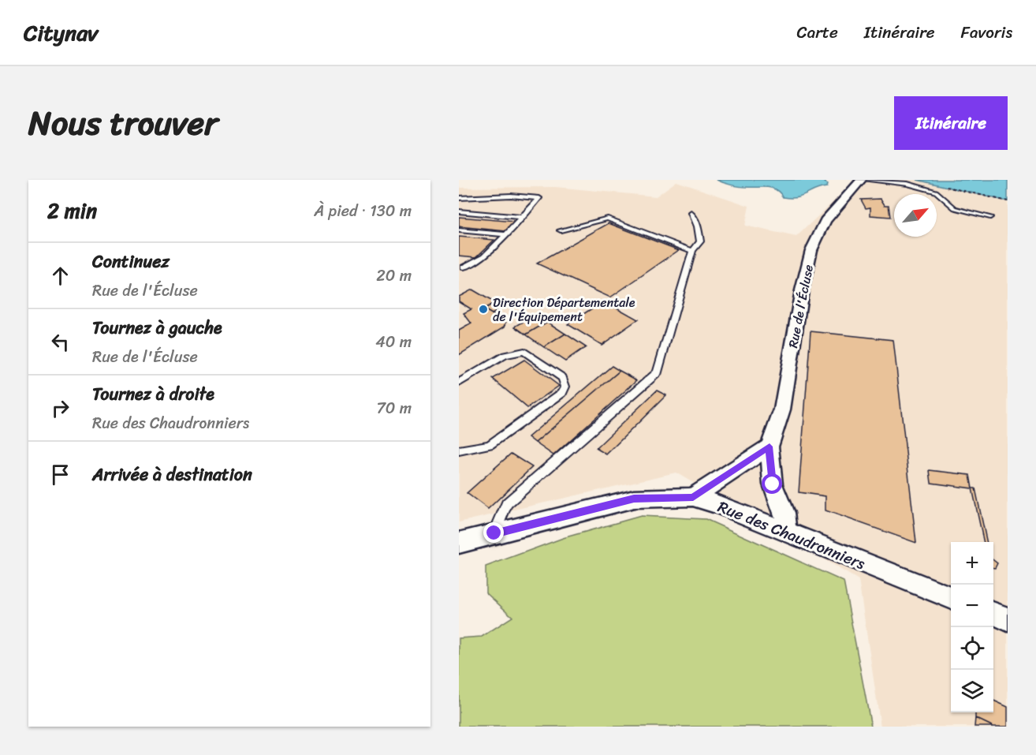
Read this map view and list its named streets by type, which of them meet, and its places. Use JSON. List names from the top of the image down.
{
  "streets": {
    "street": ["Rue de l'Écluse", "Rue des Chaudronniers"]
  },
  "crossings": [
    ["Rue de l'Écluse", "Rue des Chaudronniers"]
  ],
  "places": ["Direction Départementale de l'Équipement"],
  "north": "top right",
  "page": {
    "header": "Citynav",
    "nav": ["Carte", "Itinéraire", "Favoris"],
    "title": "Nous trouver",
    "buttons": "Itinéraire",
    "heading": ["2 min", "À pied · 130 m"],
    "list": [
      ["Continuez", "Rue de l'Écluse", "20 m"],
      ["Tournez à gauche", "Rue de l'Écluse", "40 m"],
      ["Tournez à droite", "Rue des Chaudronniers", "70 m"],
      "Arrivée à destination"
    ],
    "map_buttons": ["+", "−"]
  }
}
